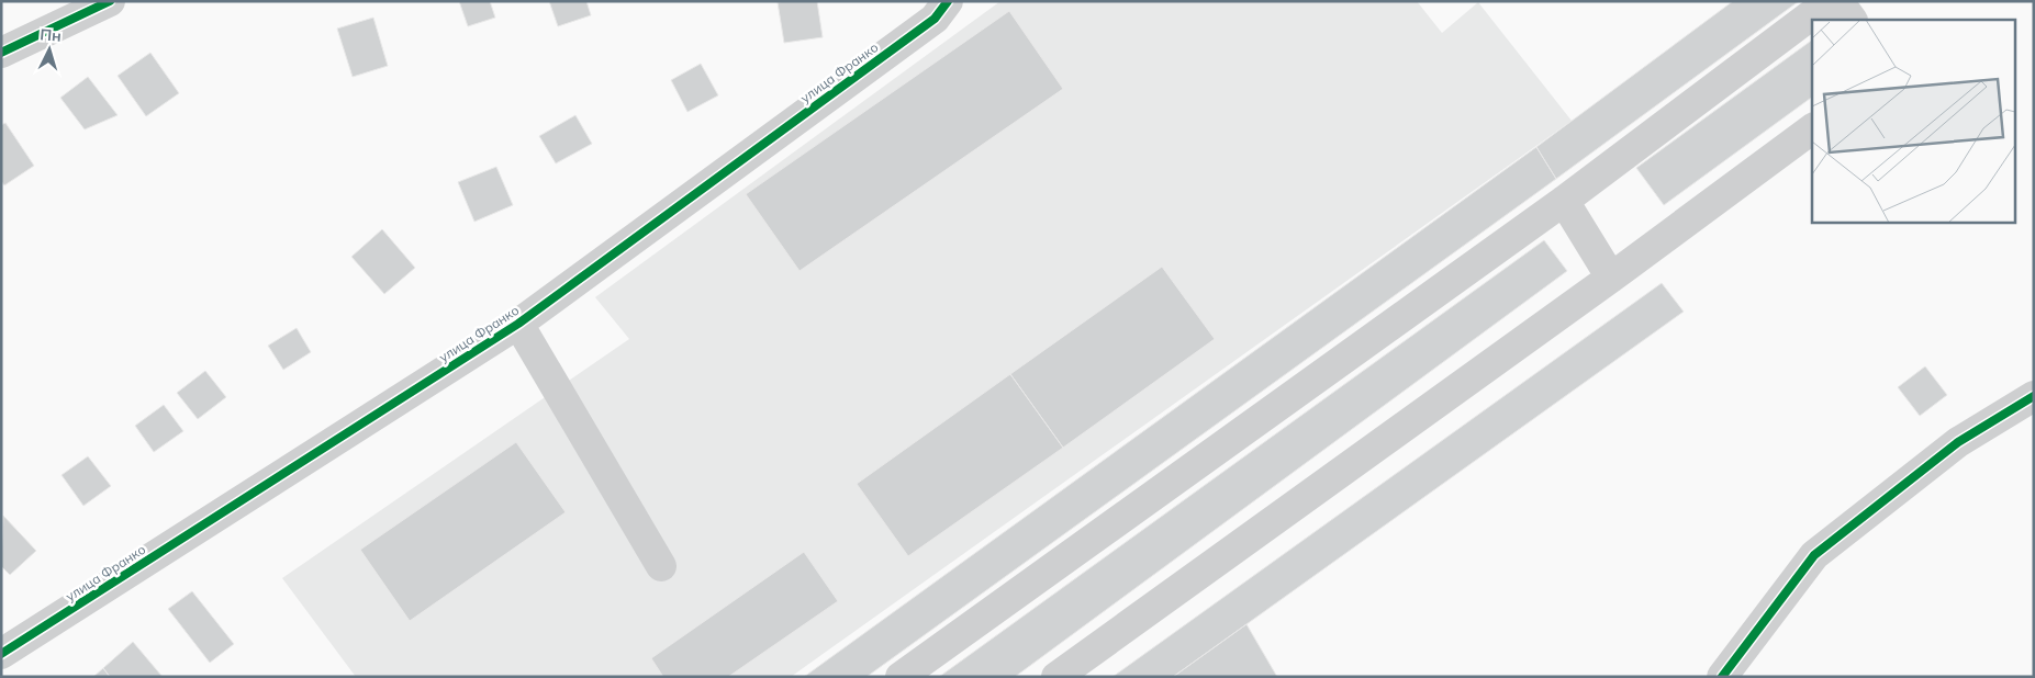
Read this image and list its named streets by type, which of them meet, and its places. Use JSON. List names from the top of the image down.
{
  "streets": {
    "street": ["улица Франко"]
  },
  "north": "top"
}
